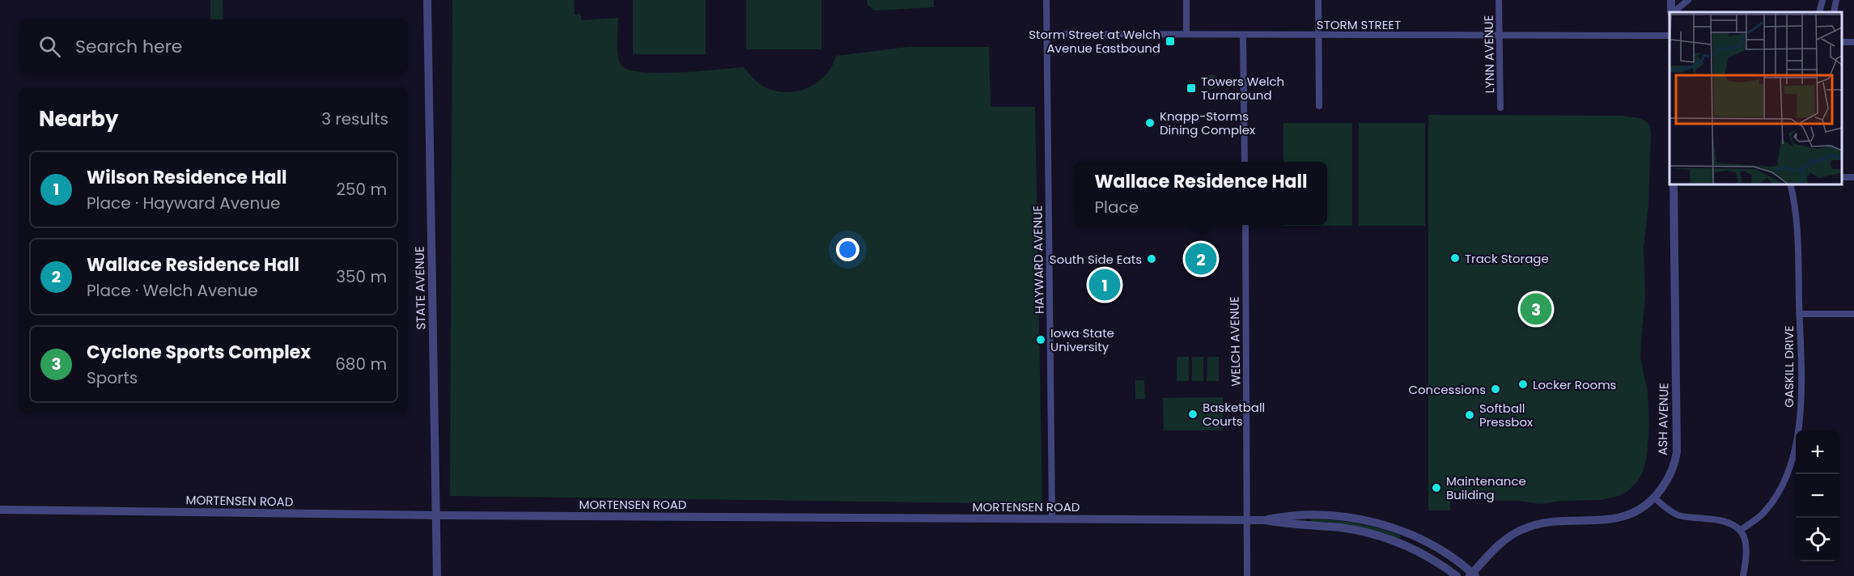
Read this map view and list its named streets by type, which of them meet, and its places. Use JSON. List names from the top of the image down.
{
  "streets": {
    "street": [
      "STORM STREET",
      "LYNN AVENUE",
      "HAYWARD AVENUE",
      "STATE AVENUE",
      "WELCH AVENUE",
      "GASKILL DRIVE",
      "ASH AVENUE",
      "MORTENSEN ROAD"
    ]
  },
  "crossings": [
    ["STORM STREET", "LYNN AVENUE"],
    ["STORM STREET", "HAYWARD AVENUE"],
    ["HAYWARD AVENUE", "MORTENSEN ROAD"],
    ["STATE AVENUE", "MORTENSEN ROAD"],
    ["WELCH AVENUE", "MORTENSEN ROAD"],
    ["ASH AVENUE", "MORTENSEN ROAD"]
  ],
  "places": {
    "transit": ["Storm Street at Welch Avenue Eastbound", "Towers Welch Turnaround"],
    "other": [
      "Knapp-Storms Dining Complex",
      "Track Storage",
      "South Side Eats",
      "Iowa State University",
      "Locker Rooms",
      "Concessions",
      "Basketball Courts",
      "Softball Pressbox",
      "Maintenance Building"
    ]
  },
  "page": {
    "search": "Search here",
    "heading": ["Nearby", "3 results"],
    "list": [
      {
        "mark": "1",
        "name": "Wilson Residence Hall",
        "note": "Place · Hayward Avenue",
        "value": "250 m"
      },
      {
        "mark": "2",
        "name": "Wallace Residence Hall",
        "note": "Place · Welch Avenue",
        "value": "350 m"
      },
      {
        "mark": "3",
        "name": "Cyclone Sports Complex",
        "note": "Sports",
        "value": "680 m"
      }
    ],
    "popup": ["Wallace Residence Hall", "Place"],
    "pins": ["2", "1", "3"],
    "map_buttons": ["+", "−"]
  }
}
